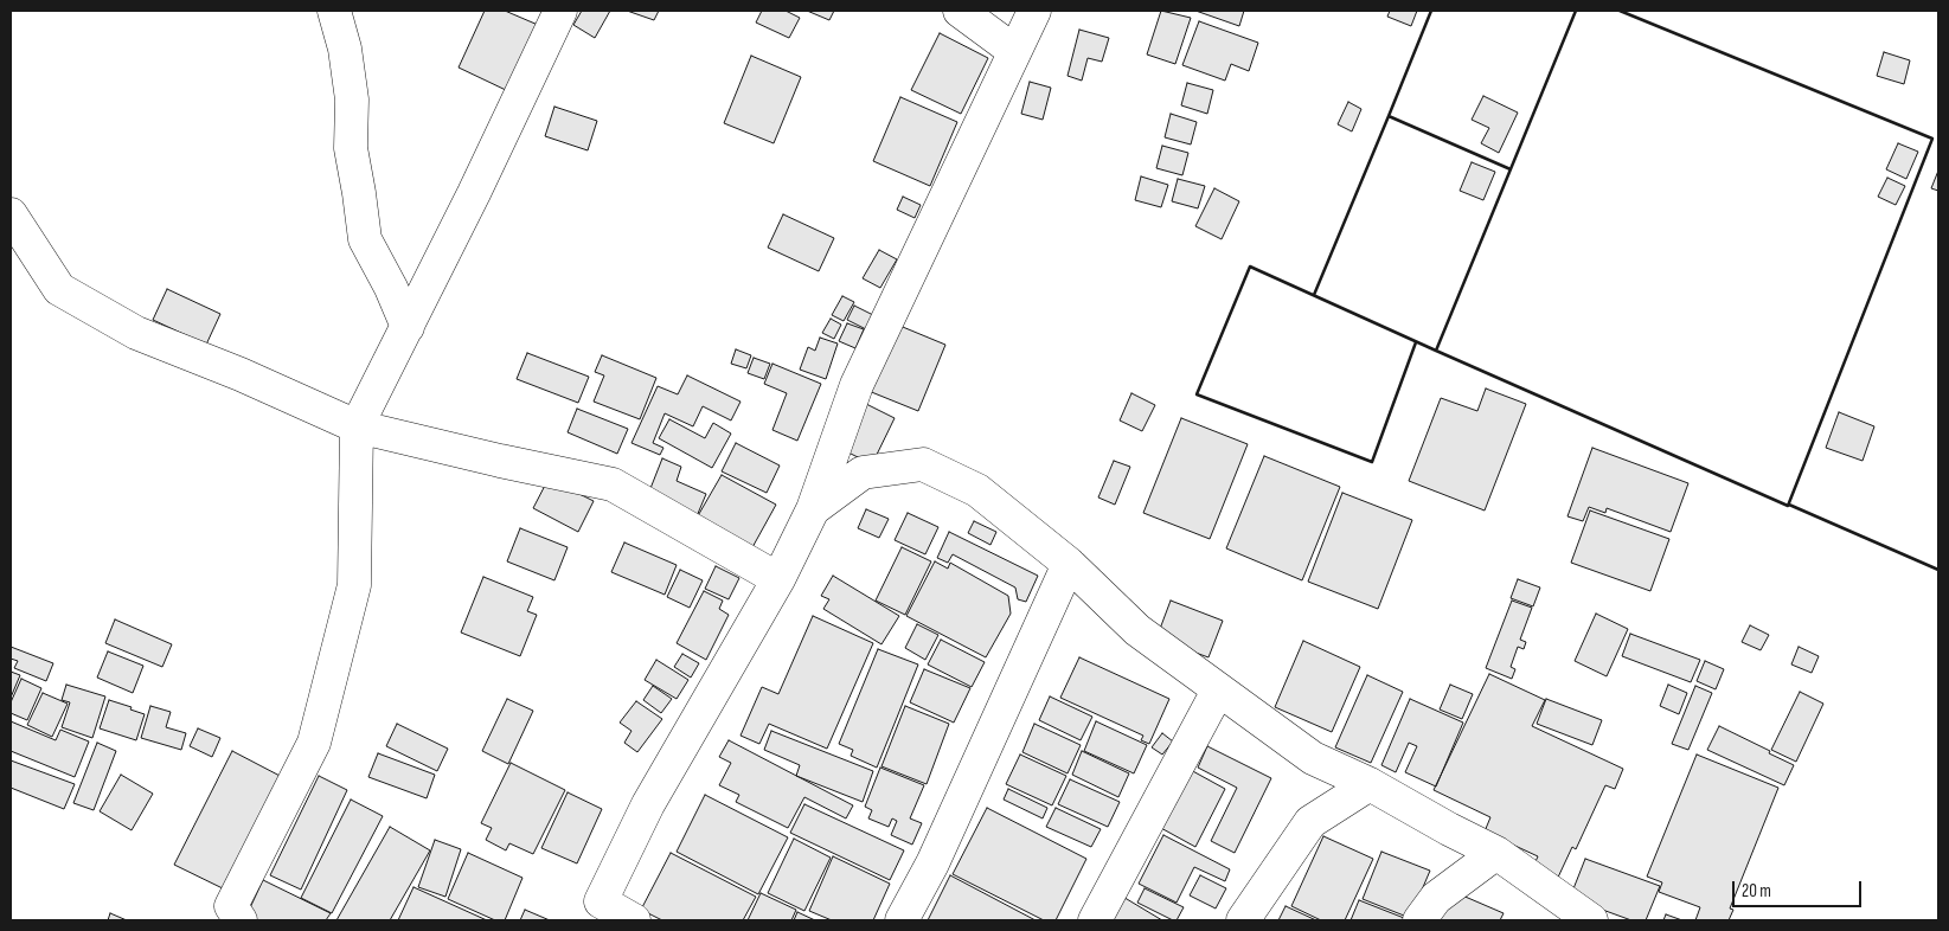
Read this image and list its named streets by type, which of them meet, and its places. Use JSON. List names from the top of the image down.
{
  "scale_bar": "20 m"
}
